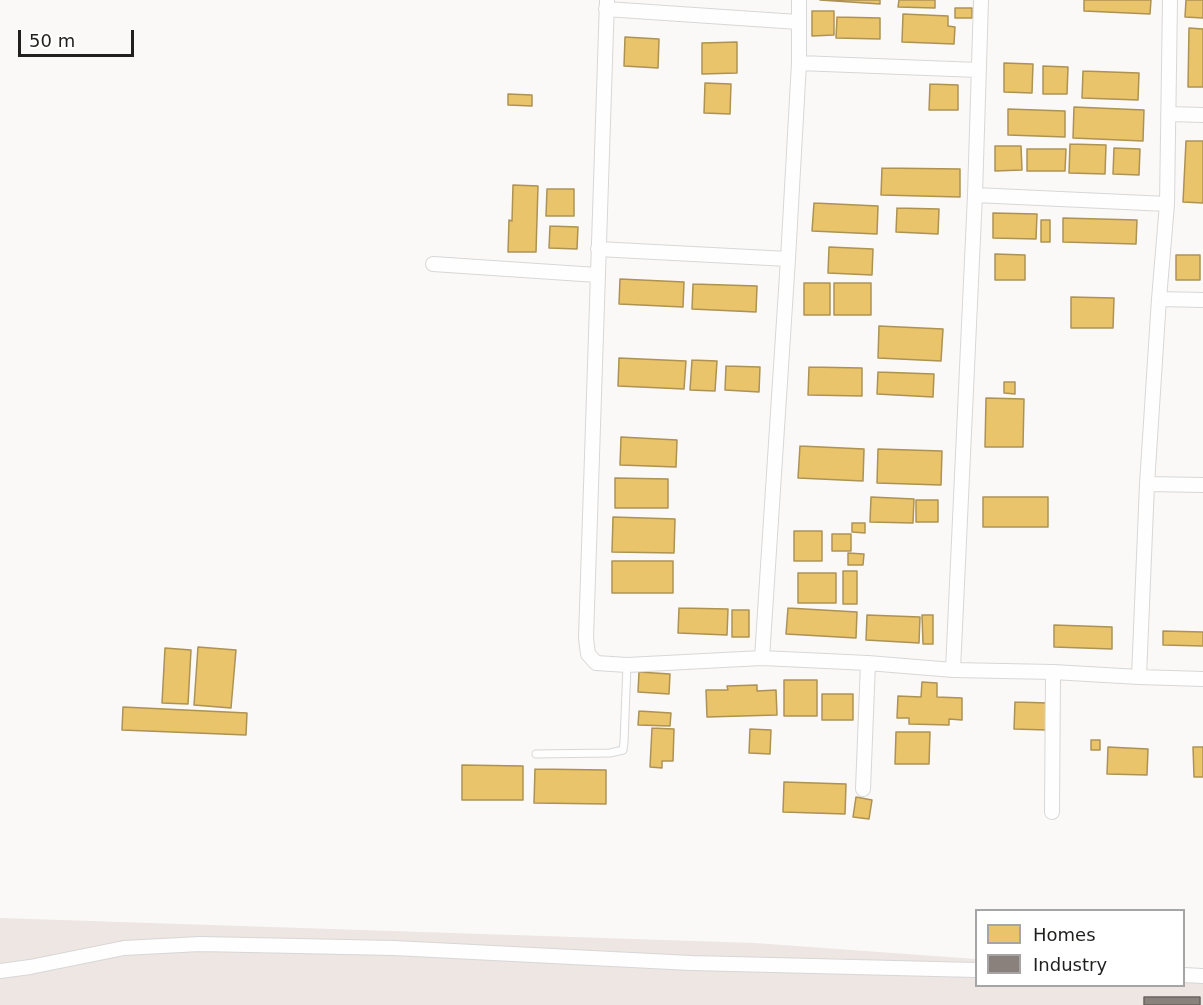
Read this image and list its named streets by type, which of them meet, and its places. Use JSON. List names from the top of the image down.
{
  "legend": ["Homes", "Industry"],
  "scale_bar": "50 m"
}
